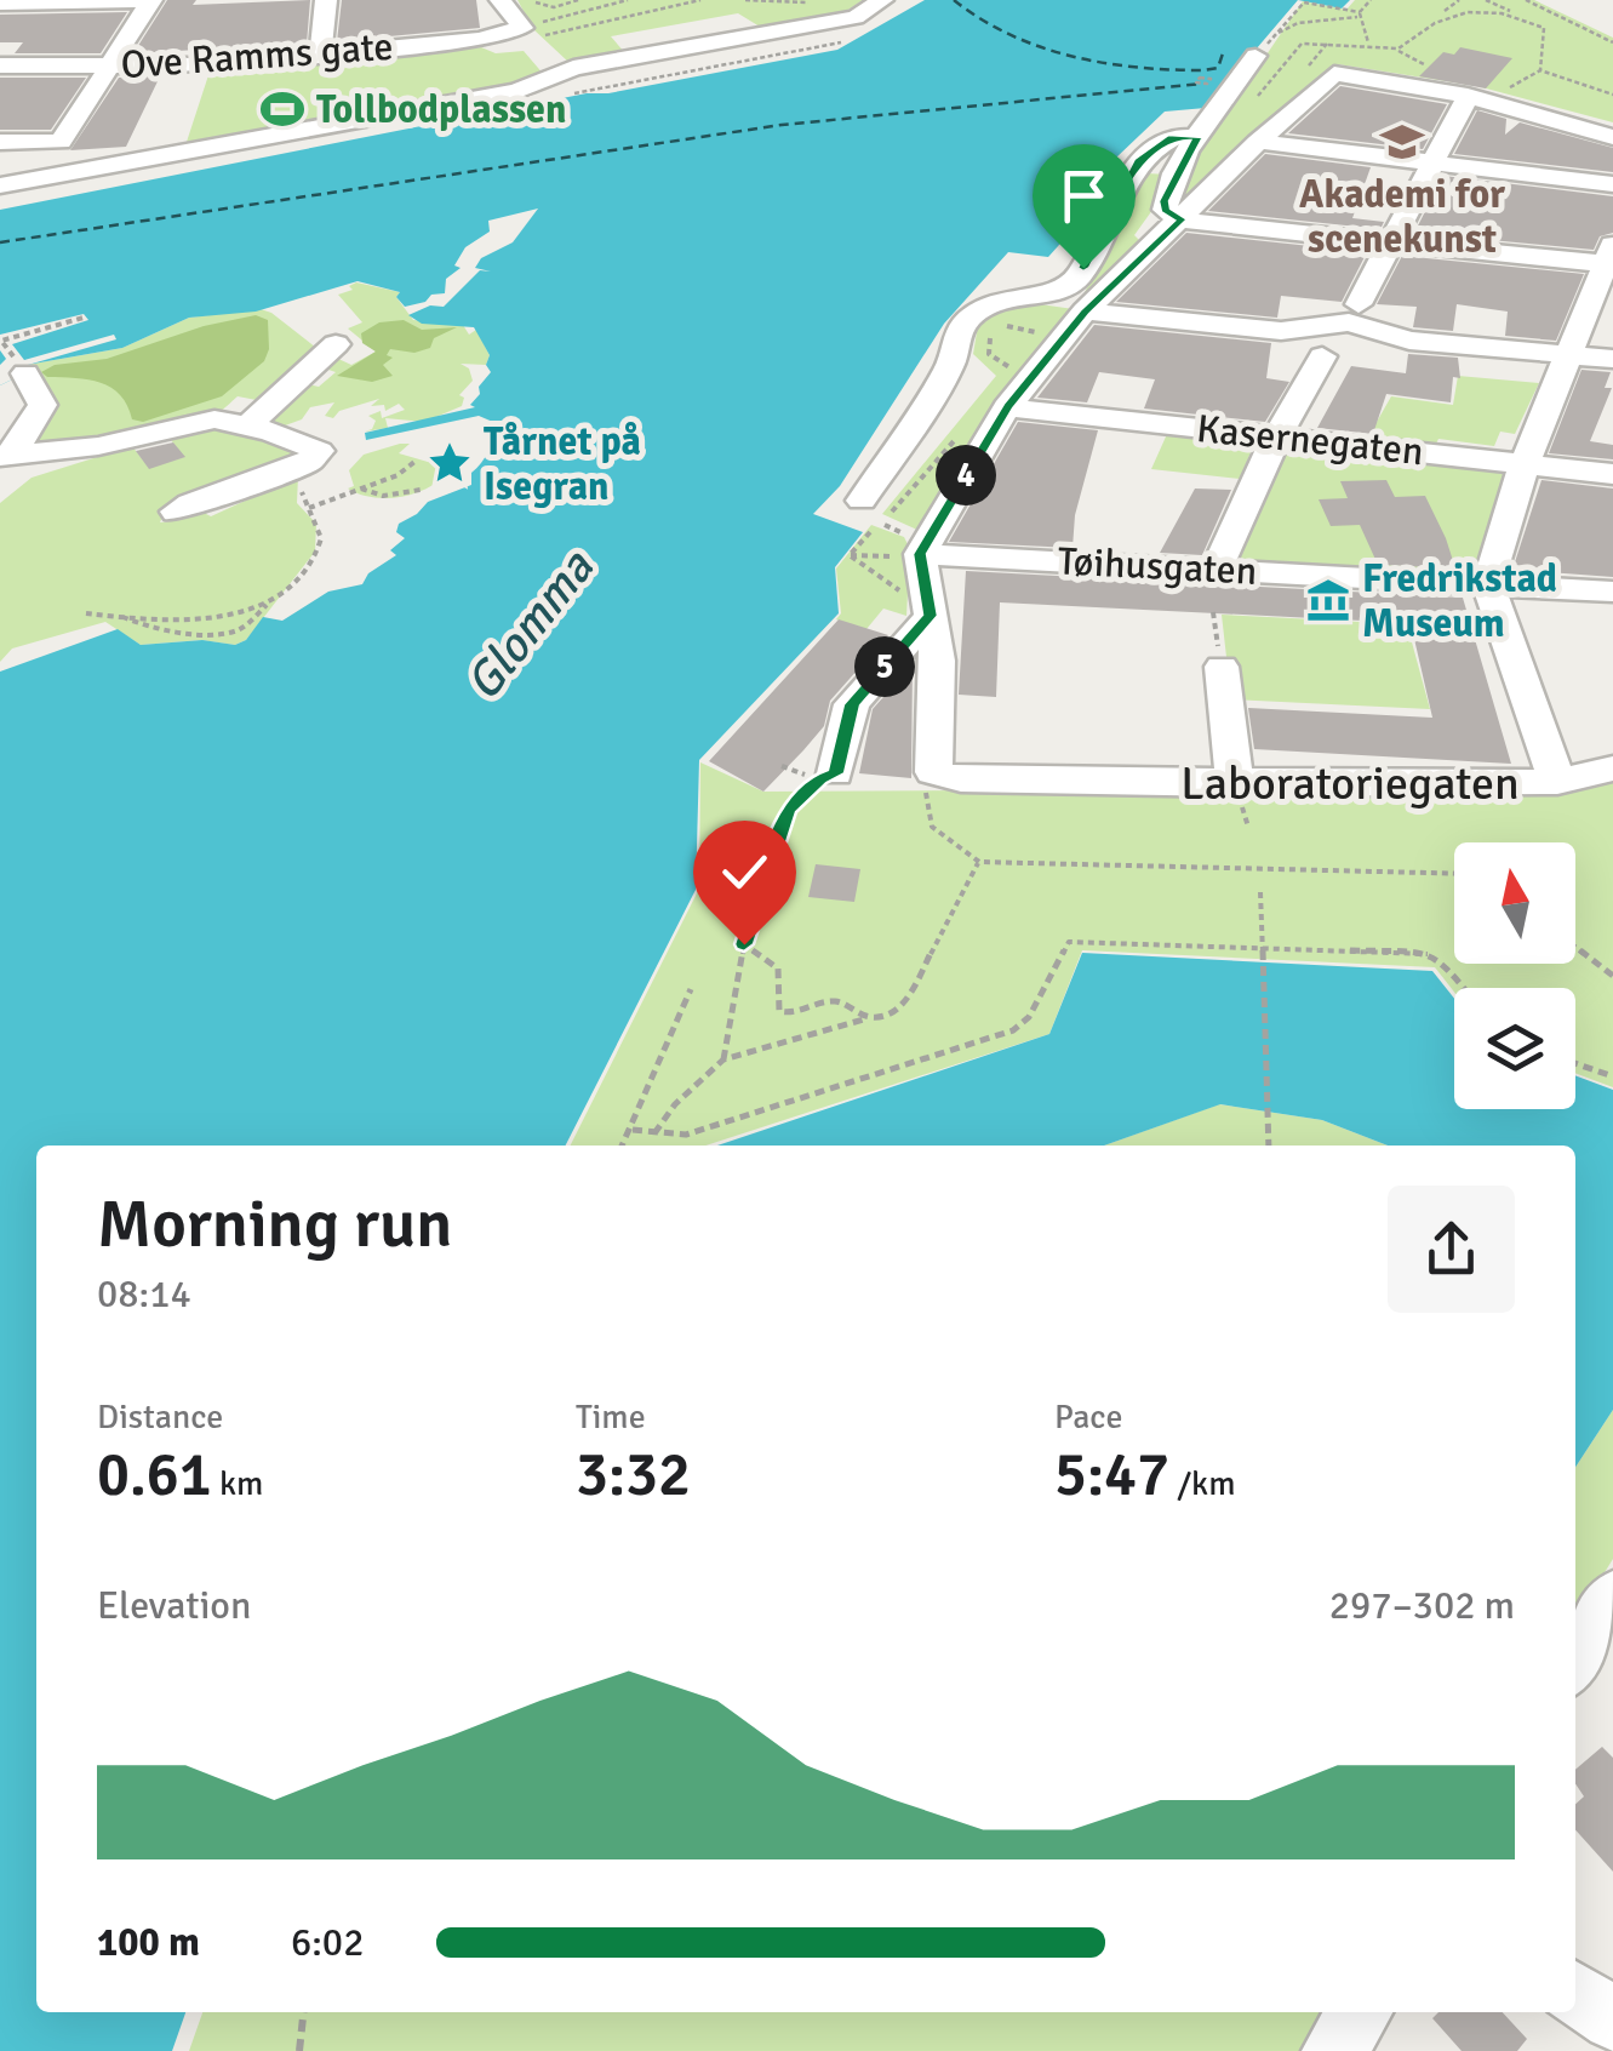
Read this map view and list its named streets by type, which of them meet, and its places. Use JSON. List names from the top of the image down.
{
  "streets": {
    "street": [
      "Ove Ramms gate",
      "Kasernegaten",
      "Tøihusgaten",
      "Laboratoriegaten"
    ]
  },
  "crossings": [
    ["Tøihusgaten", "Laboratoriegaten"]
  ],
  "water": ["Glomma"],
  "places": {
    "sports": ["Tollbodplassen"],
    "school or university": ["Akademi for scenekunst"],
    "place": ["Tårnet på Isegran"],
    "museum": ["Fredrikstad Museum"]
  },
  "north": "top",
  "page": {
    "pins": ["4", "5"],
    "heading": ["Morning run", "08:14"],
    "stats": [
      ["Distance", "0.61 km"],
      ["Time", "3:32"],
      ["Pace", "5:47 /km"]
    ],
    "chart": ["Elevation", "297–302 m"],
    "list": [
      {
        "name": "100 m",
        "note": "6:02"
      }
    ]
  }
}
